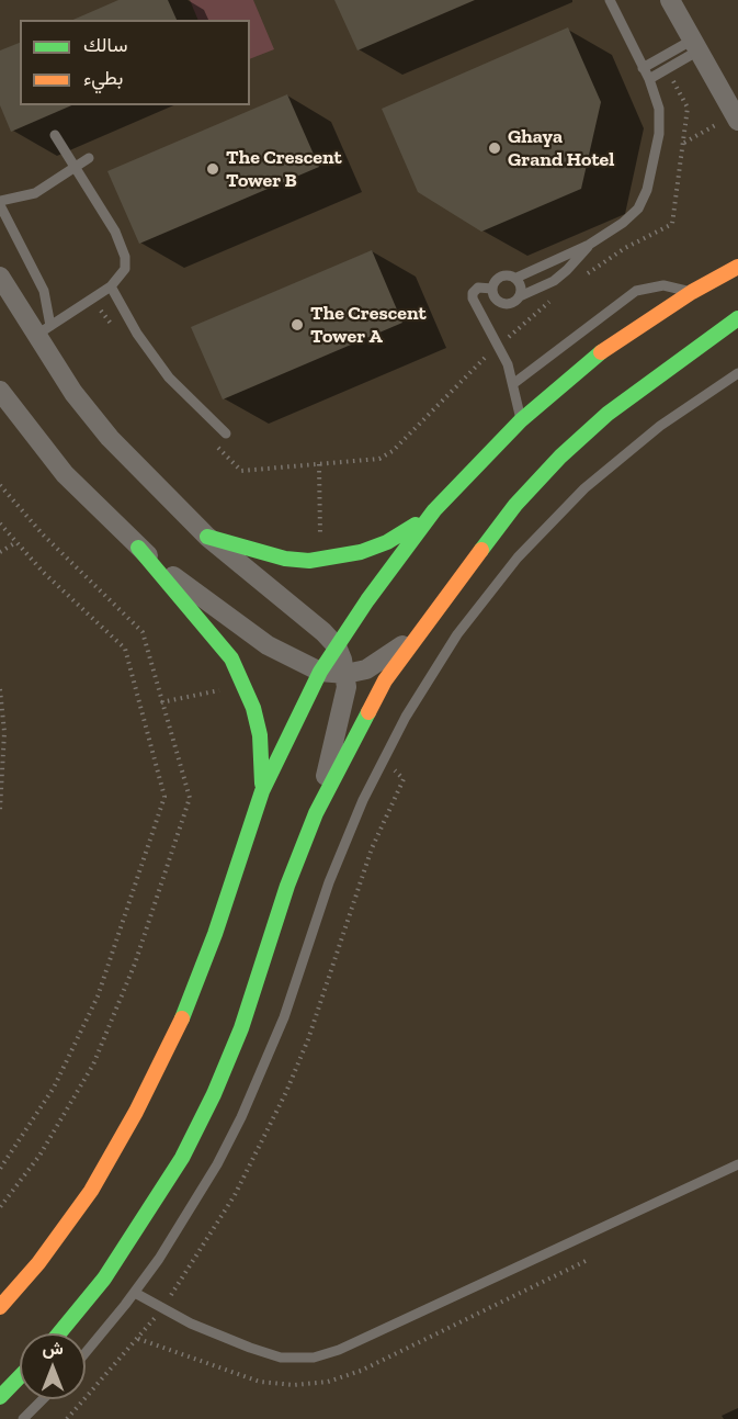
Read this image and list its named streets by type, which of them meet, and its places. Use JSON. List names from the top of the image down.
{
  "places": ["Ghaya Grand Hotel", "The Crescent Tower B", "The Crescent Tower A"],
  "legend": ["سالك", "بطيء"],
  "north": "top"
}
